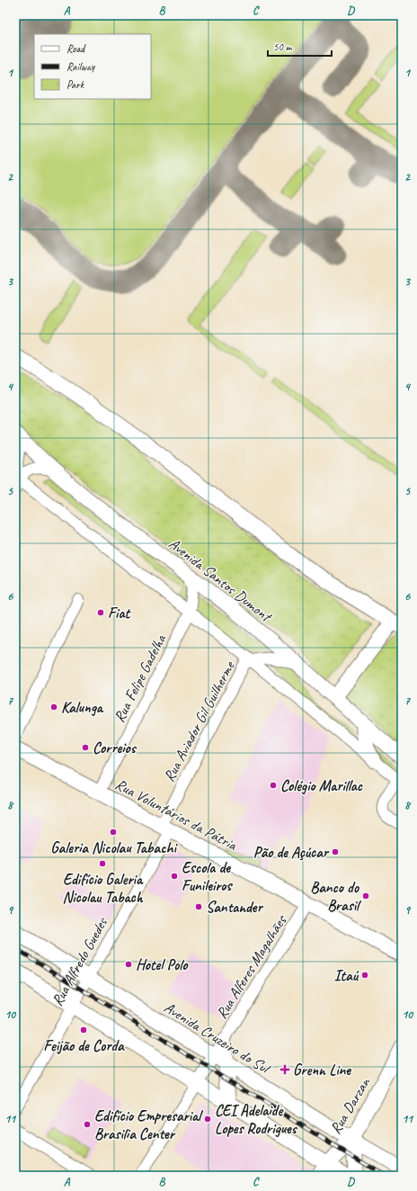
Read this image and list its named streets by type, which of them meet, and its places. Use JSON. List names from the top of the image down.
{
  "streets": {
    "main road": [
      "Avenida Santos Dumont",
      "Rua Voluntários da Pátria",
      "Avenida Cruzeiro do Sul",
      "Rua Darzan"
    ],
    "street": [
      "Rua Felipe Gadelha",
      "Rua Aviador Gil Guilherme",
      "Rua Alfredo Guedes",
      "Rua Alferes Magalhães"
    ]
  },
  "crossings": [
    ["Avenida Santos Dumont", "Rua Felipe Gadelha"],
    ["Avenida Santos Dumont", "Rua Aviador Gil Guilherme"],
    ["Rua Felipe Gadelha", "Rua Voluntários da Pátria"],
    ["Rua Aviador Gil Guilherme", "Rua Voluntários da Pátria"],
    ["Rua Aviador Gil Guilherme", "Rua Alfredo Guedes"],
    ["Rua Voluntários da Pátria", "Rua Alfredo Guedes"],
    ["Rua Voluntários da Pátria", "Rua Alferes Magalhães"],
    ["Rua Alfredo Guedes", "Avenida Cruzeiro do Sul"],
    ["Avenida Cruzeiro do Sul", "Rua Darzan"]
  ],
  "places": {
    "other": [
      "Fiat",
      "Kalunga",
      "Correios",
      "Colégio Marillac",
      "Galeria Nicolau Tabachi",
      "Pão de Açúcar",
      "Edifício Galeria Nicolau Tabach",
      "Escola de Funileiros",
      "Banco do Brasil",
      "Santander",
      "Hotel Polo",
      "Itaú",
      "Feijão de Corda",
      "CEI Adelaide Lopes Rodrigues",
      "Edifício Empresarial Brasilia Center"
    ],
    "health": ["Grenn Line"]
  },
  "legend": ["Road", "Railway", "Park"],
  "scale_bar": "50 m",
  "grid": {
    "columns": [
      "A",
      "B",
      "C",
      "D"
    ],
    "rows": [
      "1",
      "2",
      "3",
      "4",
      "5",
      "6",
      "7",
      "8",
      "9",
      "10",
      "11"
    ]
  }
}
